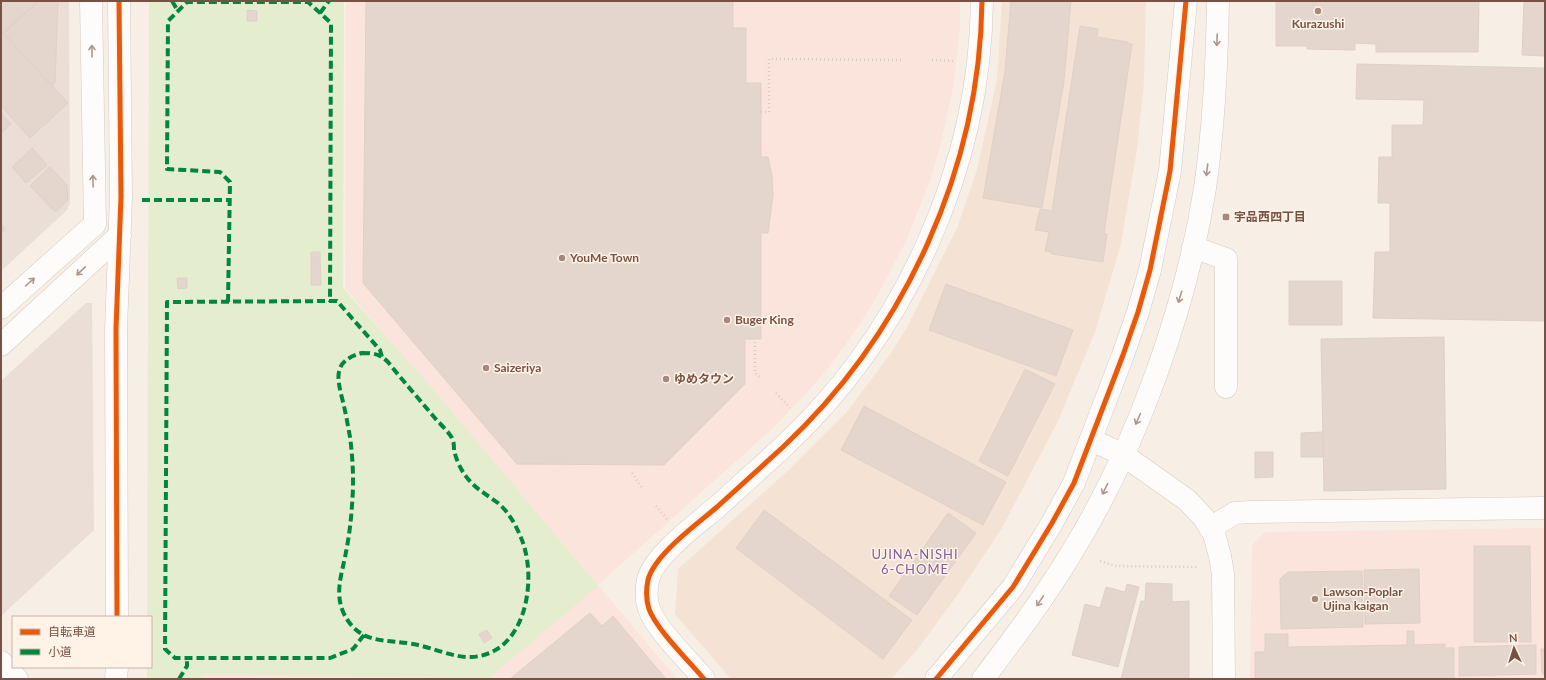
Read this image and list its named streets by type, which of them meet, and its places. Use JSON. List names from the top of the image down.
{
  "districts": ["UJINA-NISHI 6-CHOME"],
  "places": {
    "other": [
      "Kurazushi",
      "YouMe Town",
      "Buger King",
      "Saizeriya",
      "ゆめタウン",
      "Lawson-Poplar Ujina kaigan"
    ],
    "transit": ["宇品西四丁目"]
  },
  "legend": ["自転車道", "小道"],
  "north": "top"
}
